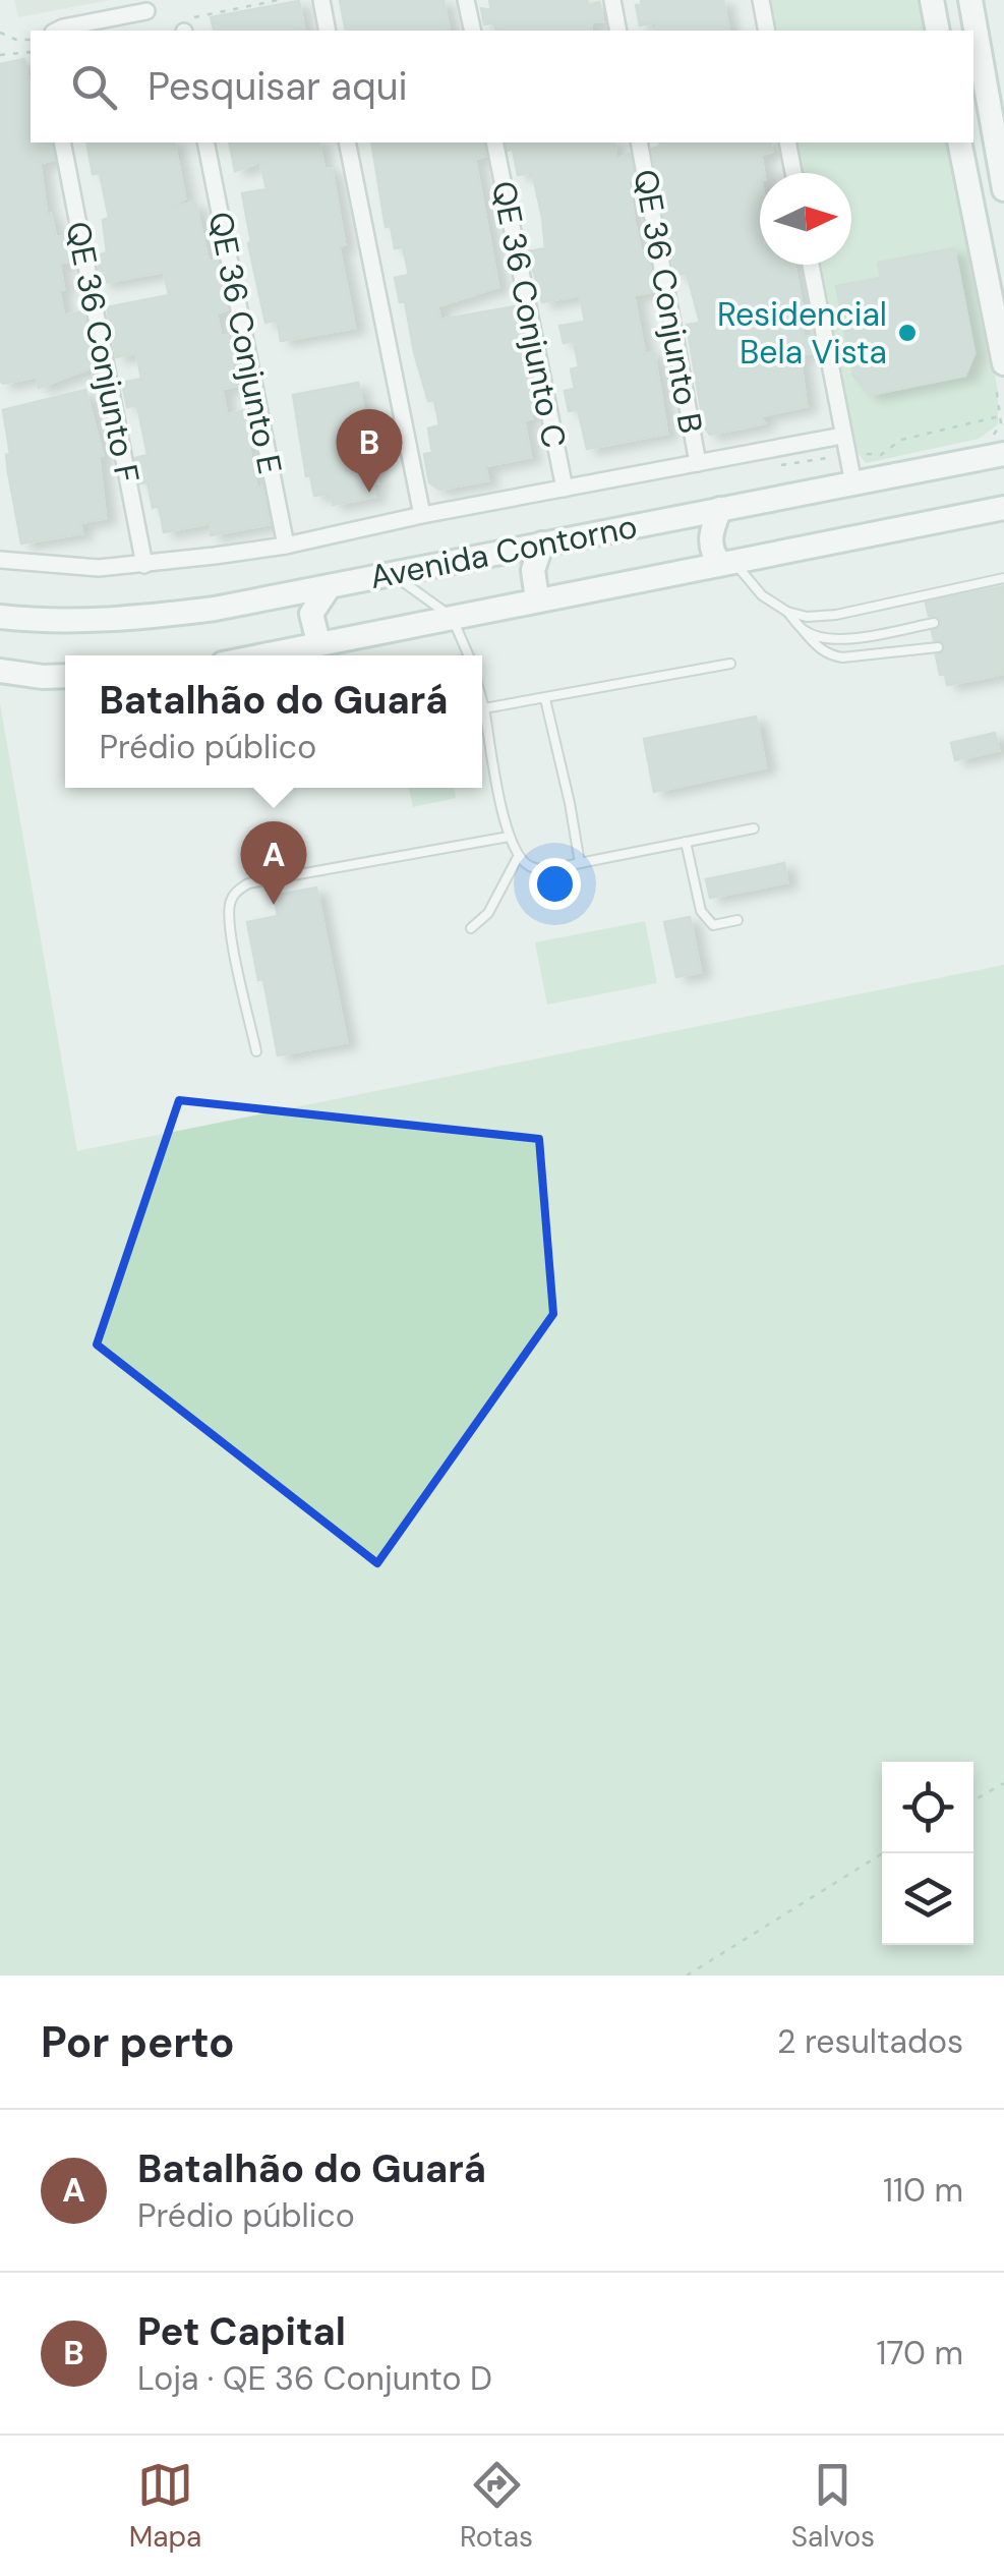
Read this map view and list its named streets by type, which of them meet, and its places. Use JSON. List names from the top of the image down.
{
  "streets": {
    "main road": ["Avenida Contorno"],
    "street": [
      "QE 36 Conjunto B",
      "QE 36 Conjunto C",
      "QE 36 Conjunto E",
      "QE 36 Conjunto F"
    ]
  },
  "places": ["Residencial Bela Vista"],
  "north": "right",
  "page": {
    "search": "Pesquisar aqui",
    "pins": ["B", "A"],
    "popup": ["Batalhão do Guará", "Prédio público"],
    "heading": ["Por perto", "2 resultados"],
    "list": [
      {
        "mark": "A",
        "name": "Batalhão do Guará",
        "note": "Prédio público",
        "value": "110 m"
      },
      {
        "mark": "B",
        "name": "Pet Capital",
        "note": "Loja · QE 36 Conjunto D",
        "value": "170 m"
      }
    ],
    "nav": ["Mapa", "Rotas", "Salvos"]
  }
}
